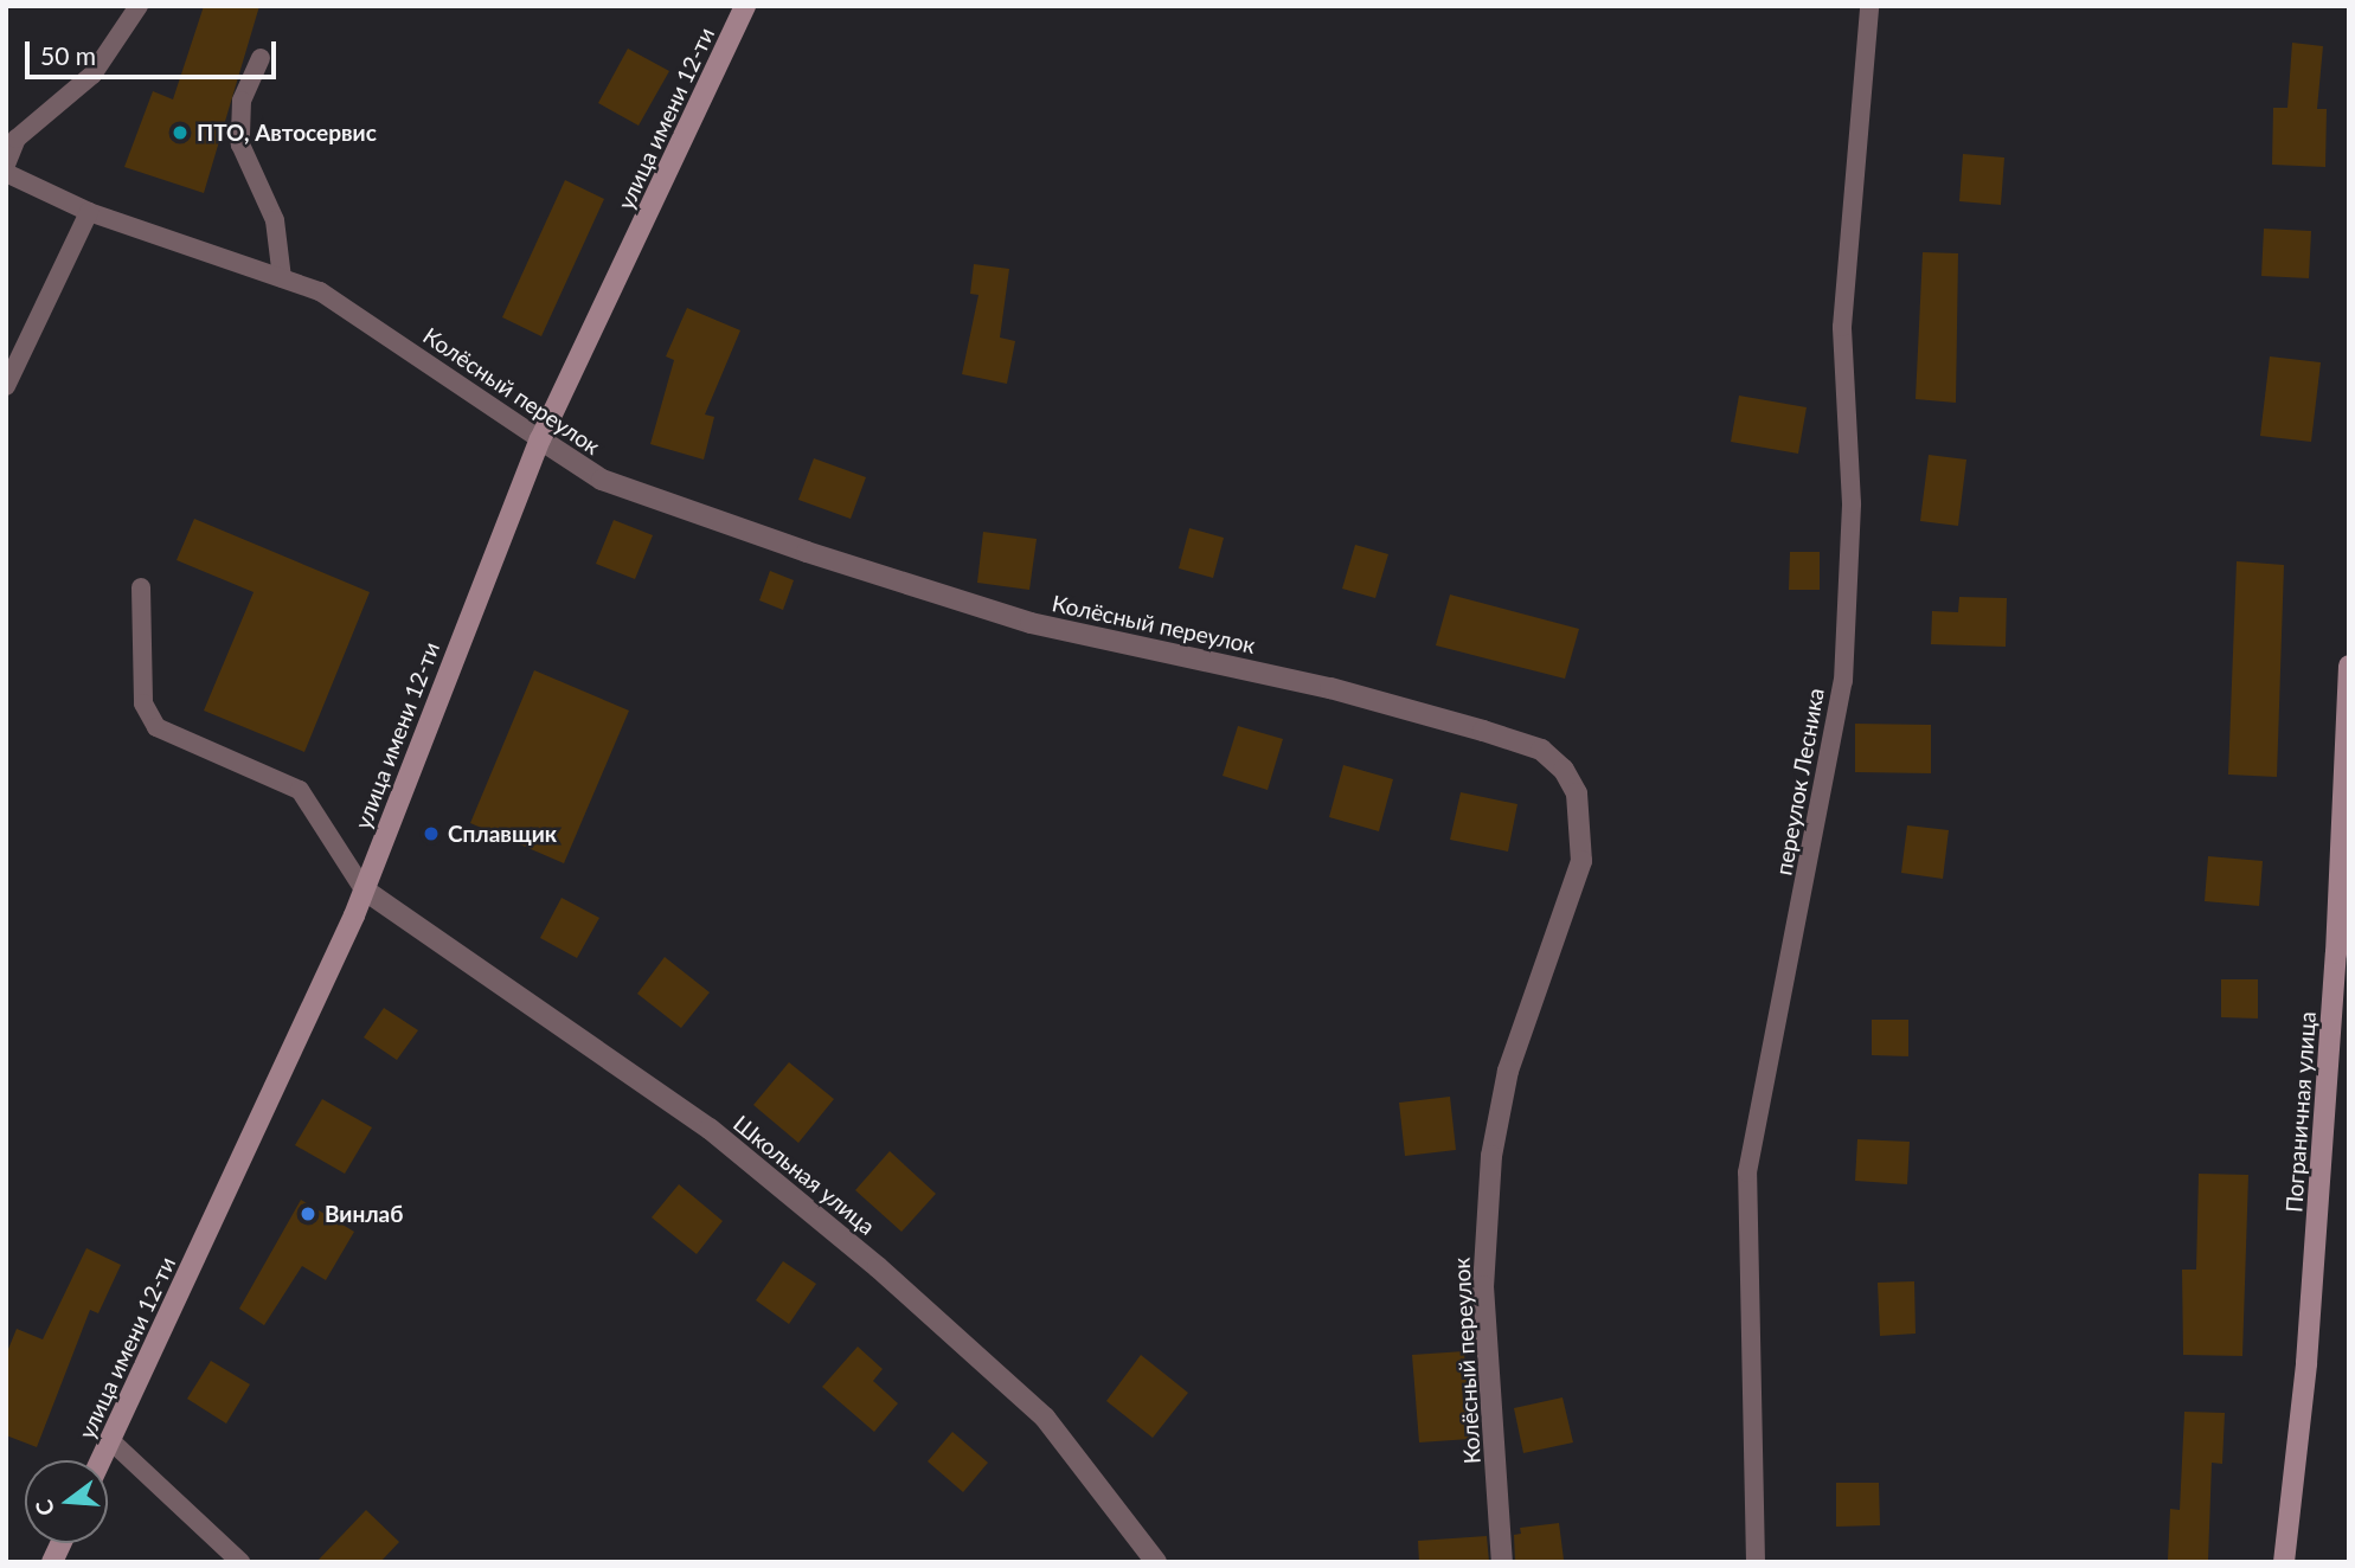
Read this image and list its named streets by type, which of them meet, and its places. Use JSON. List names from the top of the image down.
{
  "streets": {
    "main road": ["улица имени 12-ти", "Пограничная улица"],
    "street": ["Колёсный переулок", "Школьная улица"],
    "lane": ["переулок Лесника"]
  },
  "crossings": [
    ["улица имени 12-ти", "Колёсный переулок"],
    ["улица имени 12-ти", "Школьная улица"]
  ],
  "places": ["ПТО, Автосервис", "Сплавщик", "Винлаб"],
  "scale_bar": "50 m",
  "north": "left"
}
